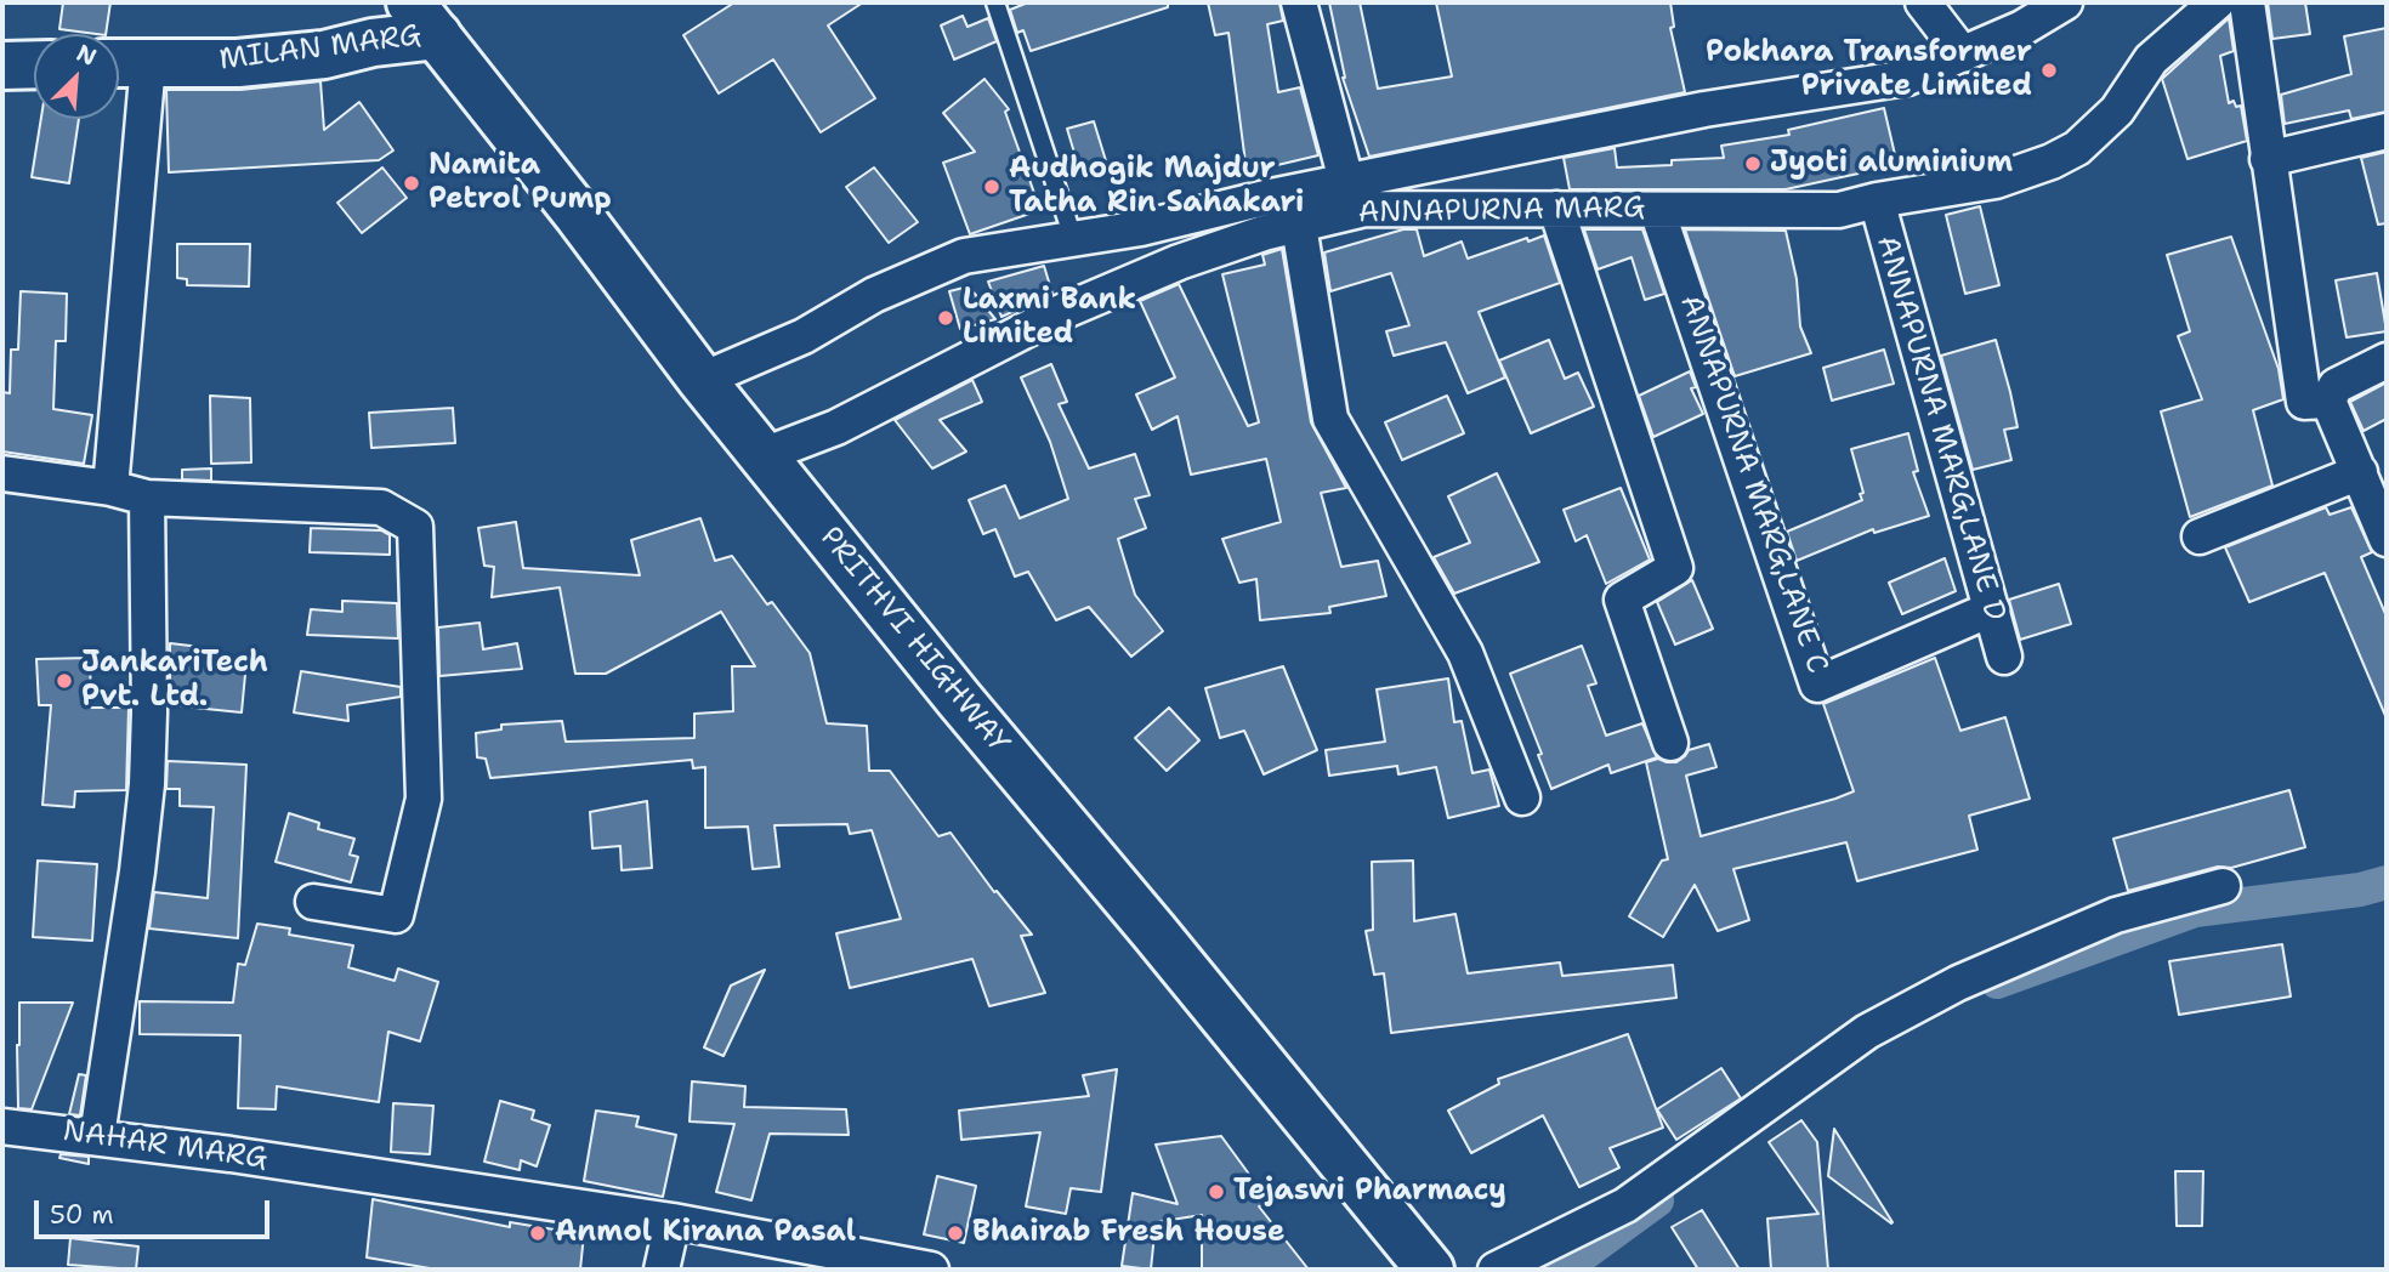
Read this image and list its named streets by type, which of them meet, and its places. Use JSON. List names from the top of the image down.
{
  "streets": {
    "main road": ["MILAN MARG", "PRITHVI HIGHWAY"],
    "street": [
      "ANNAPURNA MARG",
      "ANNAPURNA MARG,LANE D",
      "ANNAPURNA MARG,LANE C",
      "NAHAR MARG"
    ]
  },
  "crossings": [
    ["MILAN MARG", "PRITHVI HIGHWAY"],
    ["ANNAPURNA MARG", "ANNAPURNA MARG,LANE D"],
    ["ANNAPURNA MARG", "ANNAPURNA MARG,LANE C"],
    ["ANNAPURNA MARG", "PRITHVI HIGHWAY"],
    ["ANNAPURNA MARG,LANE D", "ANNAPURNA MARG,LANE C"]
  ],
  "places": [
    "Pokhara Transformer Private Limited",
    "Jyoti aluminium",
    "Namita Petrol Pump",
    "Audhogik Majdur Tatha Rin Sahakari",
    "Laxmi Bank Limited",
    "JankariTech Pvt. Ltd.",
    "Tejaswi Pharmacy",
    "Anmol Kirana Pasal",
    "Bhairab Fresh House"
  ],
  "scale_bar": "50 m",
  "north": "top right"
}
